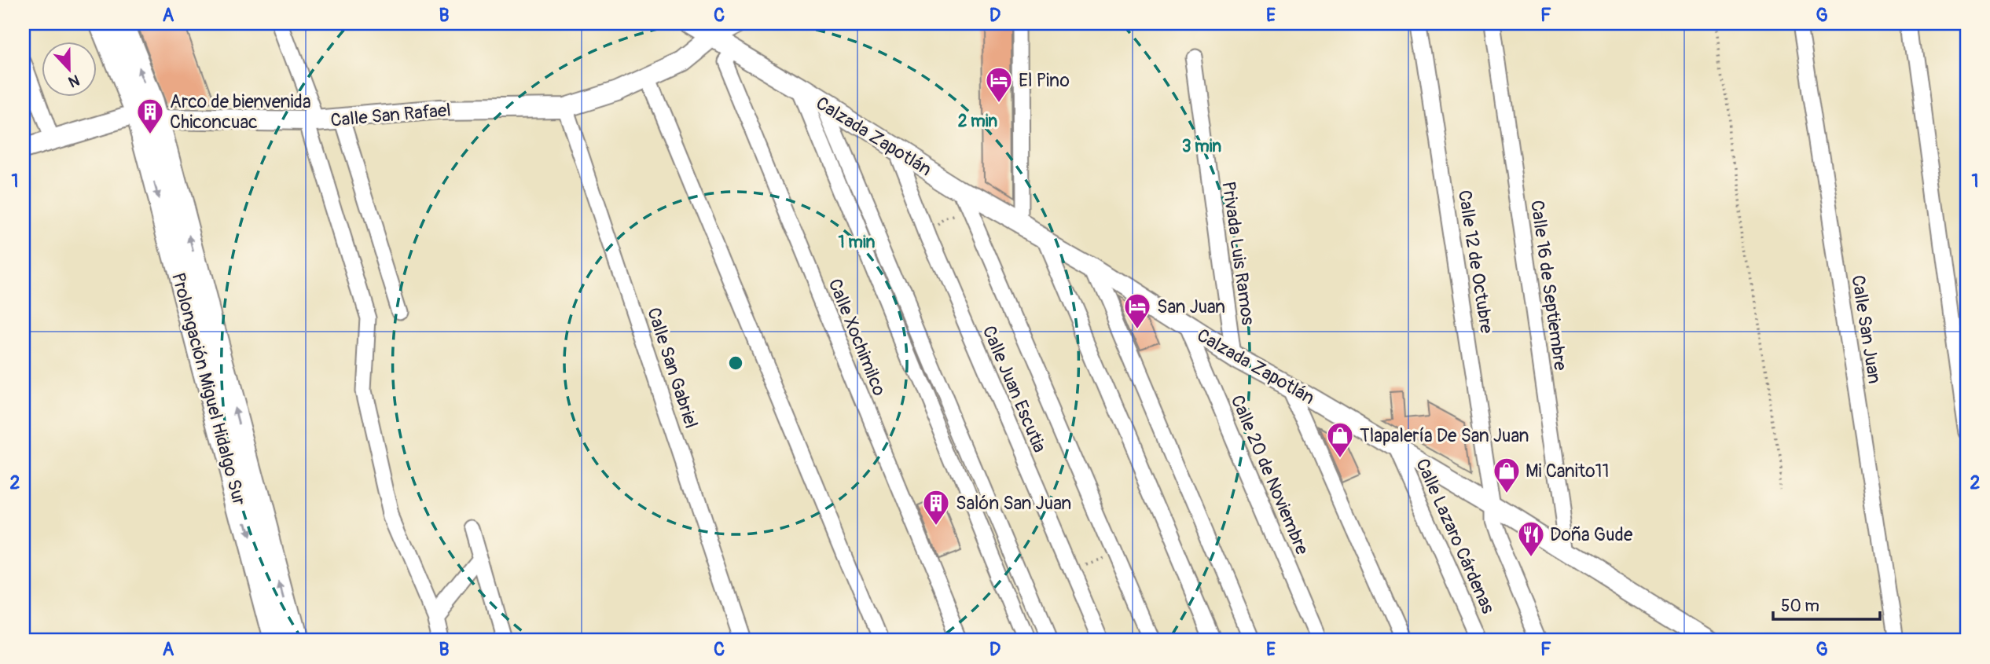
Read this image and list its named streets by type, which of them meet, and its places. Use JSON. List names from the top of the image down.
{
  "streets": {
    "main road": ["Prolongación Miguel Hidalgo Sur"],
    "street": [
      "Calle San Rafael",
      "Calzada Zapotlán",
      "Privada Luis Ramos",
      "Calle 12 de Octubre",
      "Calle 16 de Septiembre",
      "Calle San Juan",
      "Calle Xochimilco",
      "Calle San Gabriel",
      "Calle Juan Escutia",
      "Calle 20 de Noviembre",
      "Calle Lazaro Cárdenas"
    ]
  },
  "crossings": [
    ["Calle San Rafael", "Calzada Zapotlán"],
    ["Calle San Rafael", "Calle San Gabriel"],
    ["Calle San Rafael", "Prolongación Miguel Hidalgo Sur"],
    ["Calzada Zapotlán", "Privada Luis Ramos"],
    ["Calzada Zapotlán", "Calle 12 de Octubre"],
    ["Calzada Zapotlán", "Calle 16 de Septiembre"],
    ["Calzada Zapotlán", "Calle Xochimilco"],
    ["Calzada Zapotlán", "Calle Juan Escutia"],
    ["Calzada Zapotlán", "Calle 20 de Noviembre"],
    ["Calzada Zapotlán", "Calle Lazaro Cárdenas"]
  ],
  "places": {
    "hotel": ["El Pino", "San Juan"],
    "building": ["Arco de bienvenida Chiconcuac", "Salón San Juan"],
    "shop": ["Tlapalería De San Juan", "Mi Canito11"],
    "restaurant": ["Doña Gude"]
  },
  "scale_bar": "50 m",
  "north": "bottom",
  "grid": {
    "columns": [
      "A",
      "B",
      "C",
      "D",
      "E",
      "F",
      "G"
    ],
    "rows": ["1", "2"]
  },
  "rings": ["2 min", "3 min", "1 min"]
}
